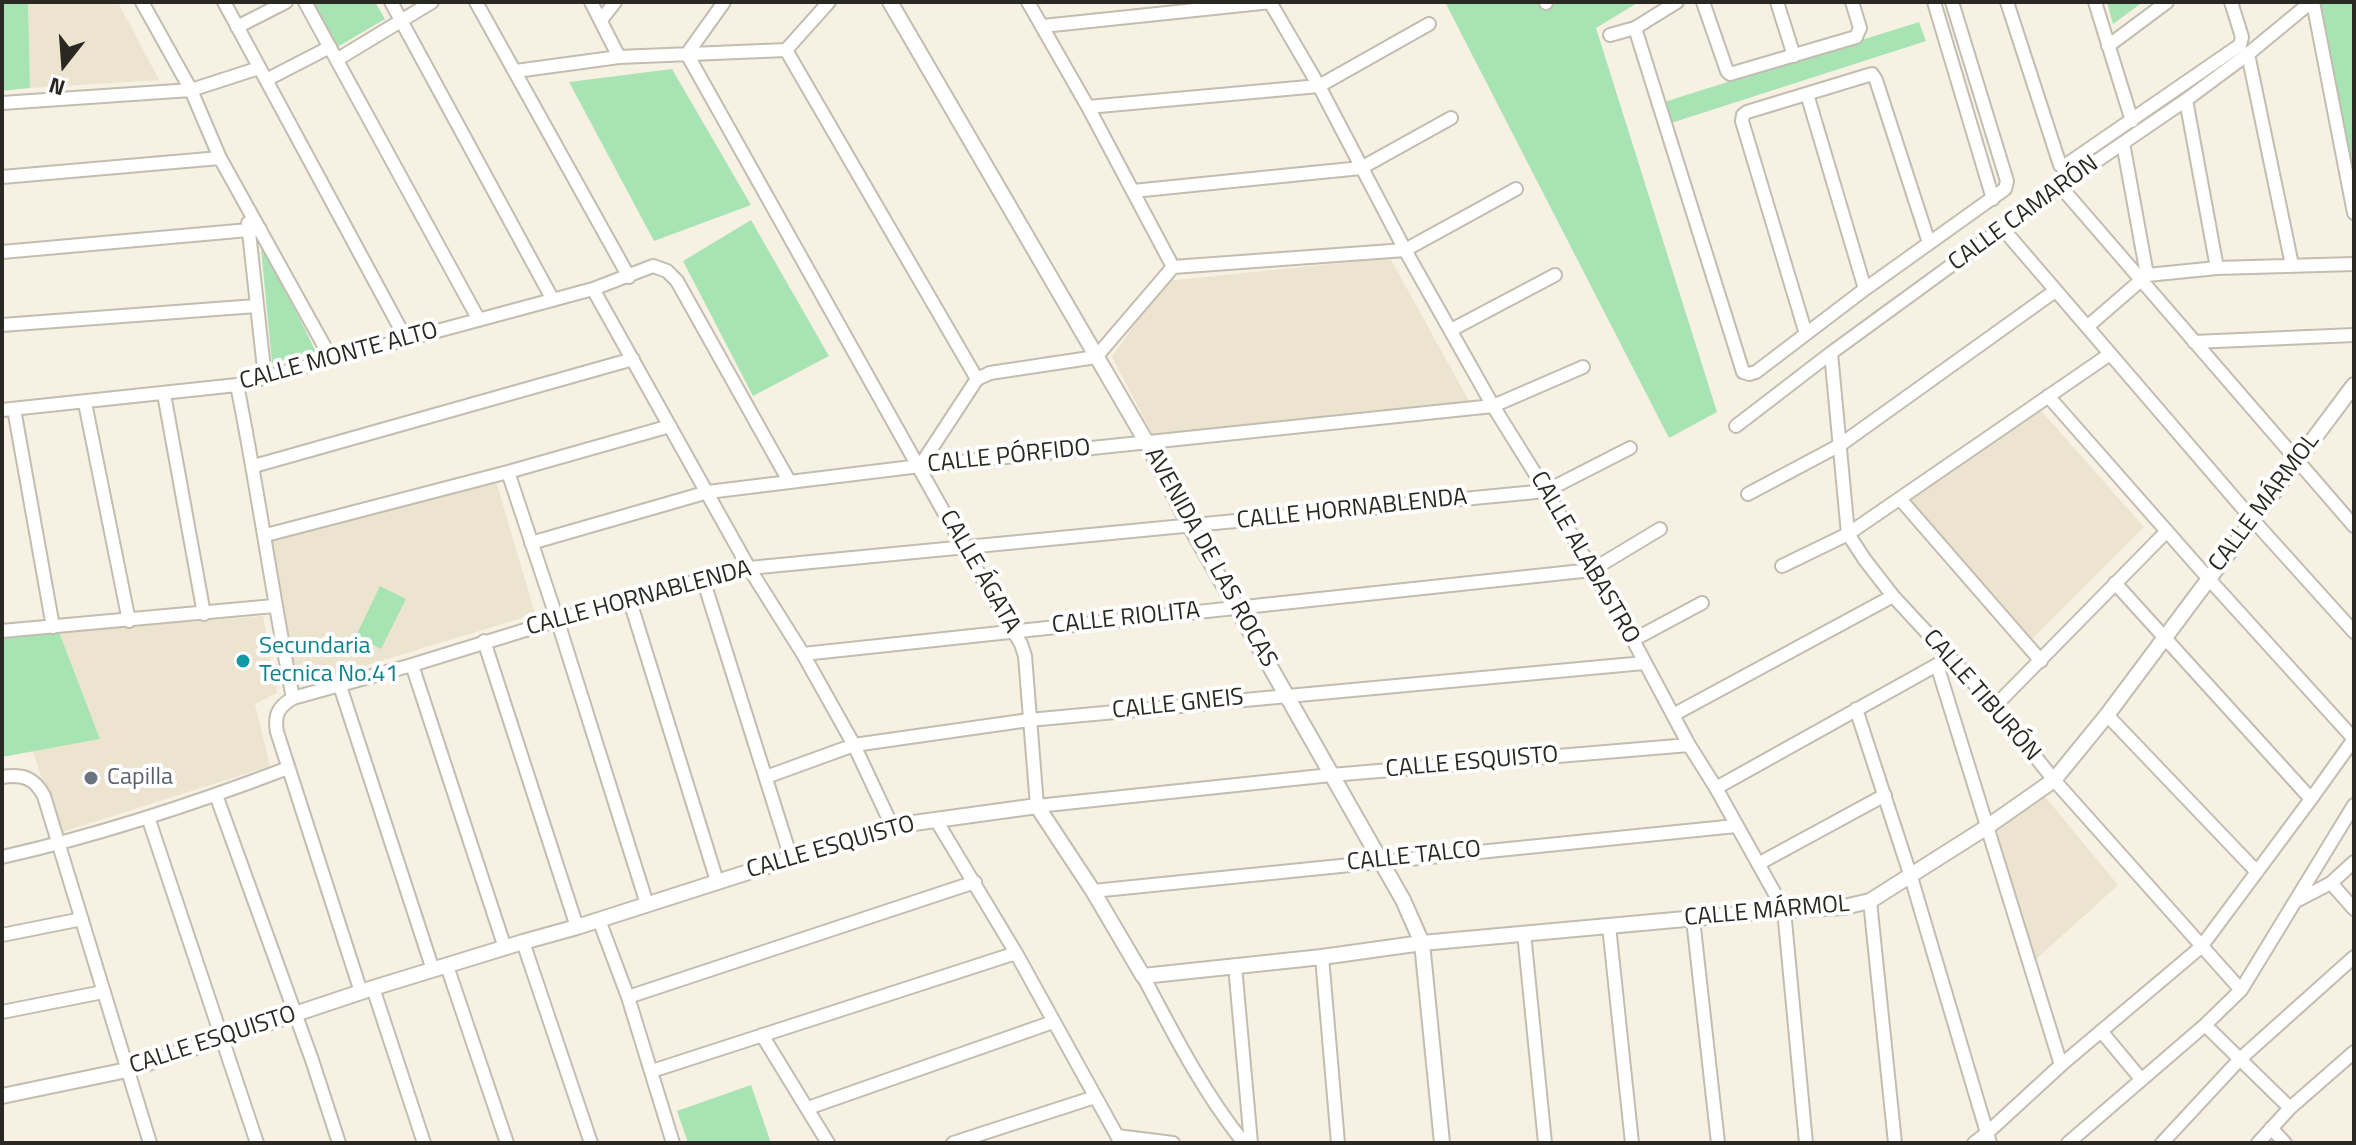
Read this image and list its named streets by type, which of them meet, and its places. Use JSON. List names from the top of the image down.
{
  "streets": {
    "street": [
      "CALLE CAMARÓN",
      "CALLE MONTE ALTO",
      "CALLE PÓRFIDO",
      "CALLE MÁRMOL",
      "CALLE HORNABLENDA",
      "AVENIDA DE LAS ROCAS",
      "CALLE ALABASTRO",
      "CALLE ÁGATA",
      "CALLE RIOLITA",
      "CALLE TIBURÓN",
      "CALLE GNEIS",
      "CALLE ESQUISTO",
      "CALLE TALCO"
    ]
  },
  "crossings": [
    ["CALLE CAMARÓN", "CALLE TIBURÓN"],
    ["CALLE MONTE ALTO", "CALLE PÓRFIDO"],
    ["CALLE PÓRFIDO", "AVENIDA DE LAS ROCAS"],
    ["CALLE PÓRFIDO", "CALLE ALABASTRO"],
    ["CALLE PÓRFIDO", "CALLE ÁGATA"],
    ["CALLE MÁRMOL", "AVENIDA DE LAS ROCAS"],
    ["CALLE MÁRMOL", "CALLE ALABASTRO"],
    ["CALLE MÁRMOL", "CALLE ÁGATA"],
    ["CALLE MÁRMOL", "CALLE TIBURÓN"],
    ["CALLE HORNABLENDA", "AVENIDA DE LAS ROCAS"],
    ["CALLE HORNABLENDA", "CALLE ALABASTRO"],
    ["CALLE HORNABLENDA", "CALLE ÁGATA"],
    ["AVENIDA DE LAS ROCAS", "CALLE RIOLITA"],
    ["AVENIDA DE LAS ROCAS", "CALLE GNEIS"],
    ["AVENIDA DE LAS ROCAS", "CALLE ESQUISTO"],
    ["AVENIDA DE LAS ROCAS", "CALLE TALCO"],
    ["CALLE ALABASTRO", "CALLE RIOLITA"],
    ["CALLE ALABASTRO", "CALLE GNEIS"],
    ["CALLE ALABASTRO", "CALLE ESQUISTO"],
    ["CALLE ALABASTRO", "CALLE TALCO"],
    ["CALLE ÁGATA", "CALLE RIOLITA"],
    ["CALLE ÁGATA", "CALLE GNEIS"],
    ["CALLE ÁGATA", "CALLE ESQUISTO"],
    ["CALLE ÁGATA", "CALLE TALCO"]
  ],
  "places": ["Secundaria Tecnica No.41", "Capilla"],
  "north": "bottom"
}
